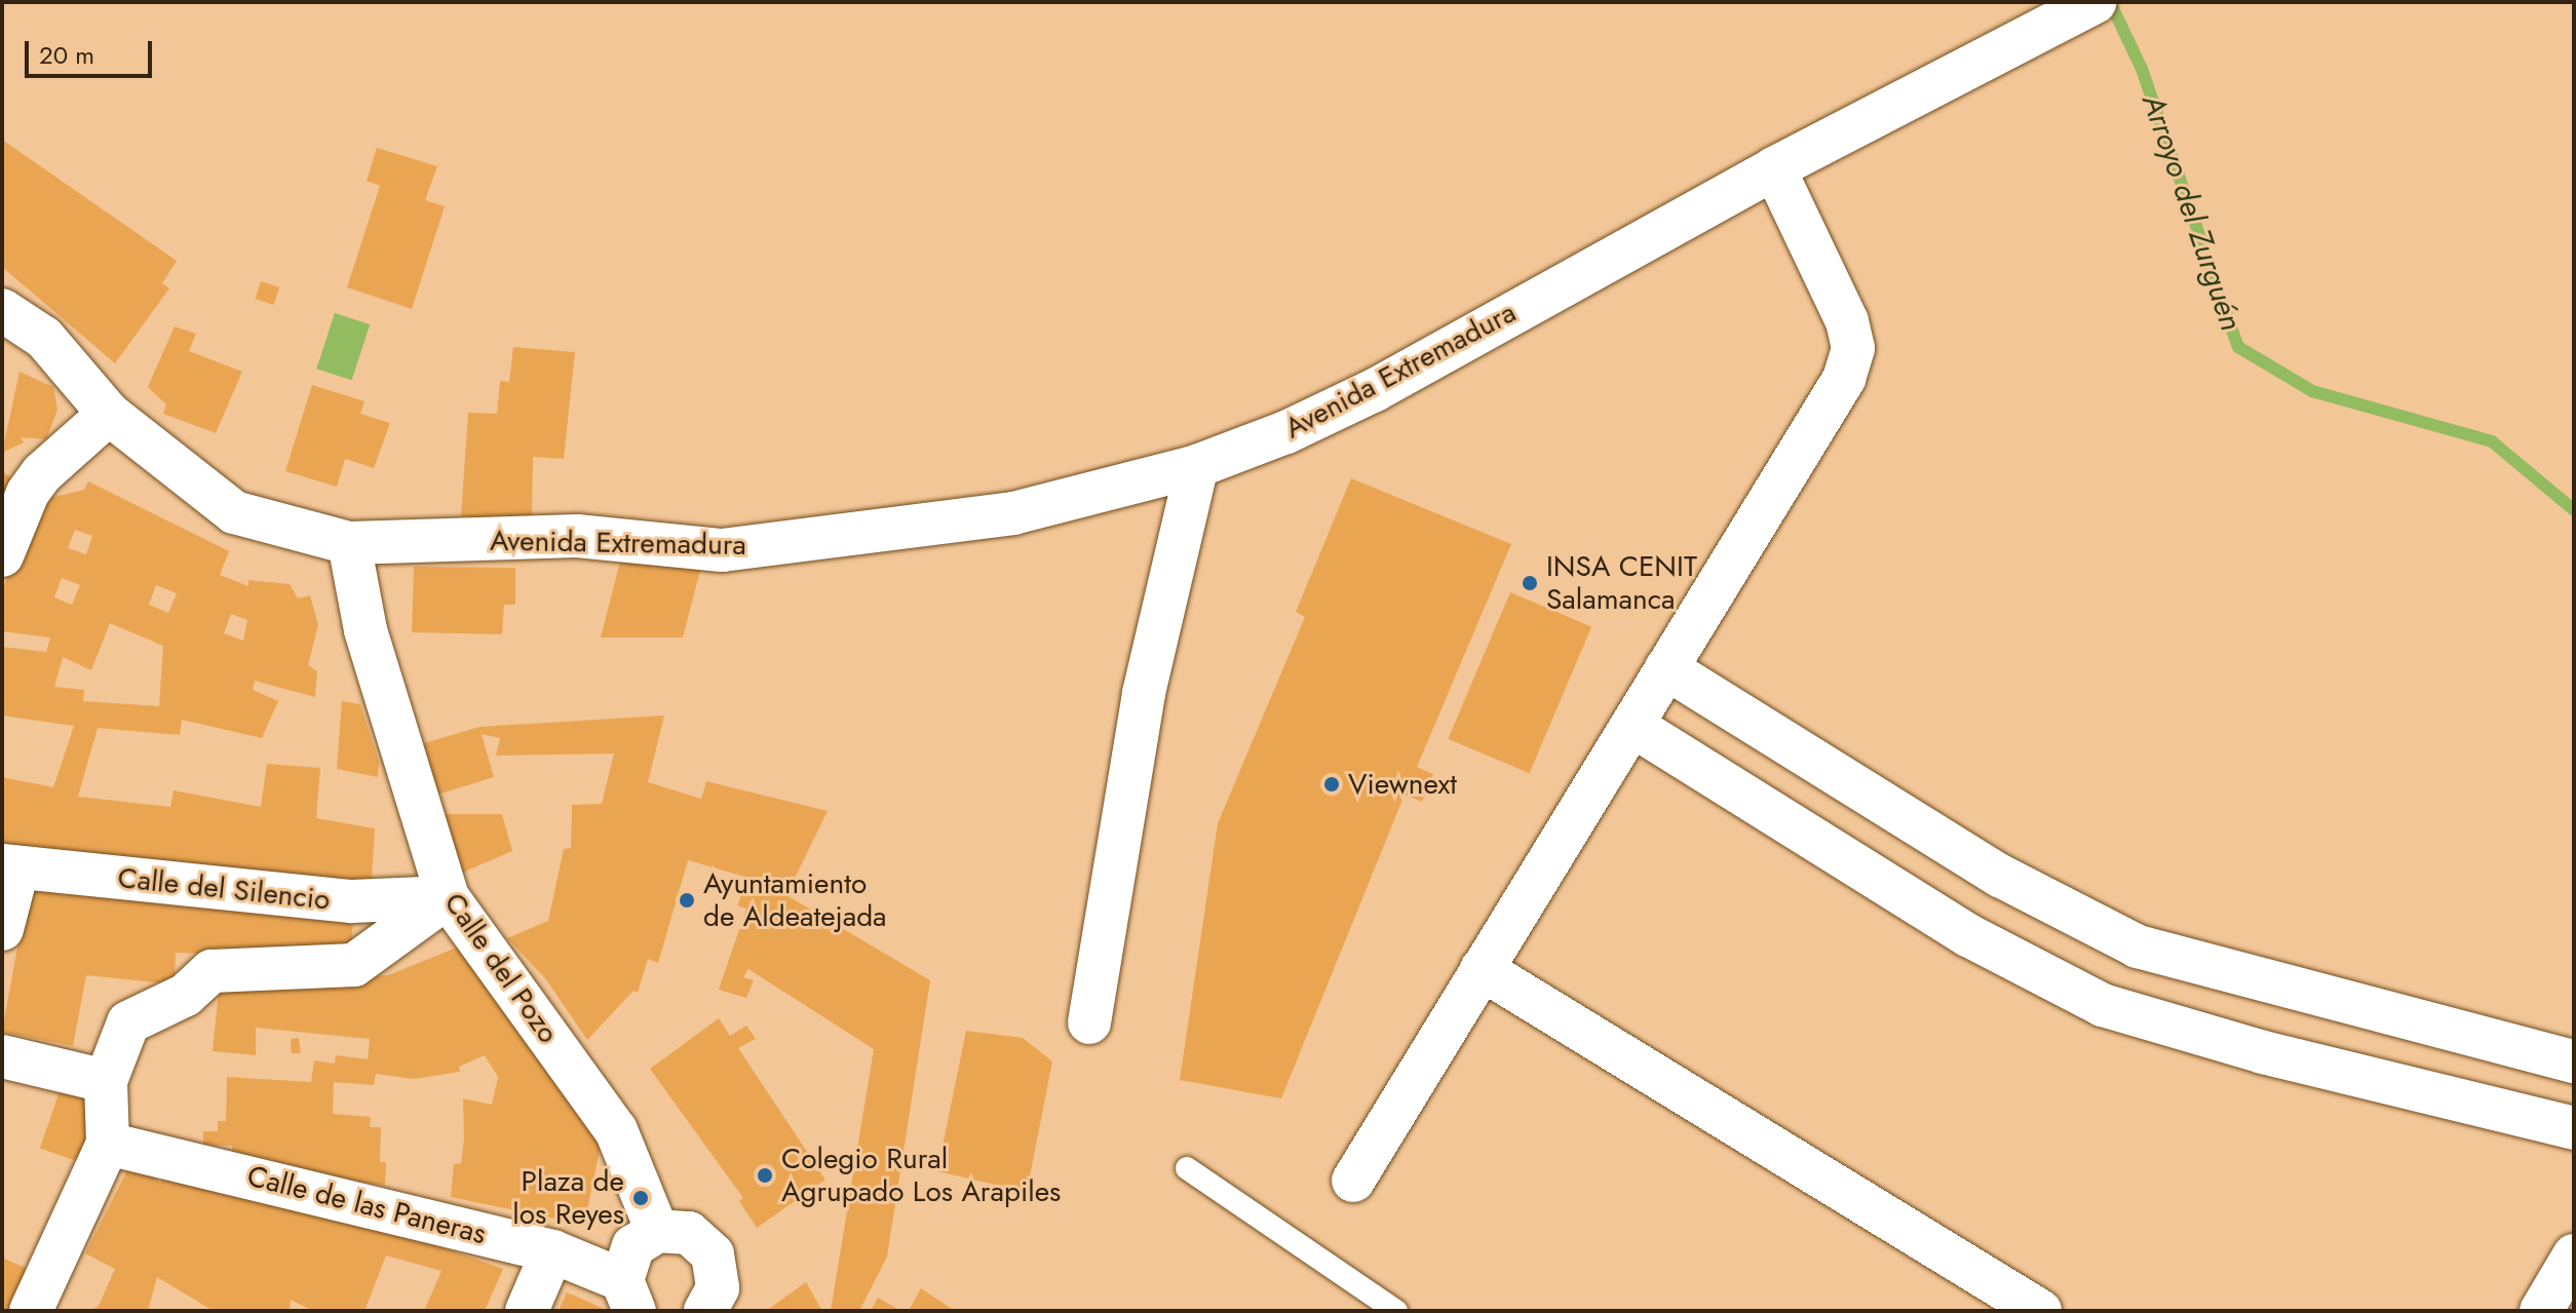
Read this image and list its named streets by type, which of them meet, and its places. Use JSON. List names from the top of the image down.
{
  "streets": {
    "street": [
      "Avenida Extremadura",
      "Calle del Silencio",
      "Calle del Pozo",
      "Calle de las Paneras"
    ]
  },
  "crossings": [
    ["Avenida Extremadura", "Calle del Pozo"],
    ["Calle del Silencio", "Calle del Pozo"]
  ],
  "water": ["Arroyo del Zurguén"],
  "places": [
    "INSA CENIT Salamanca",
    "Viewnext",
    "Ayuntamiento de Aldeatejada",
    "Colegio Rural Agrupado Los Arapiles",
    "Plaza de los Reyes"
  ],
  "scale_bar": "20 m"
}
